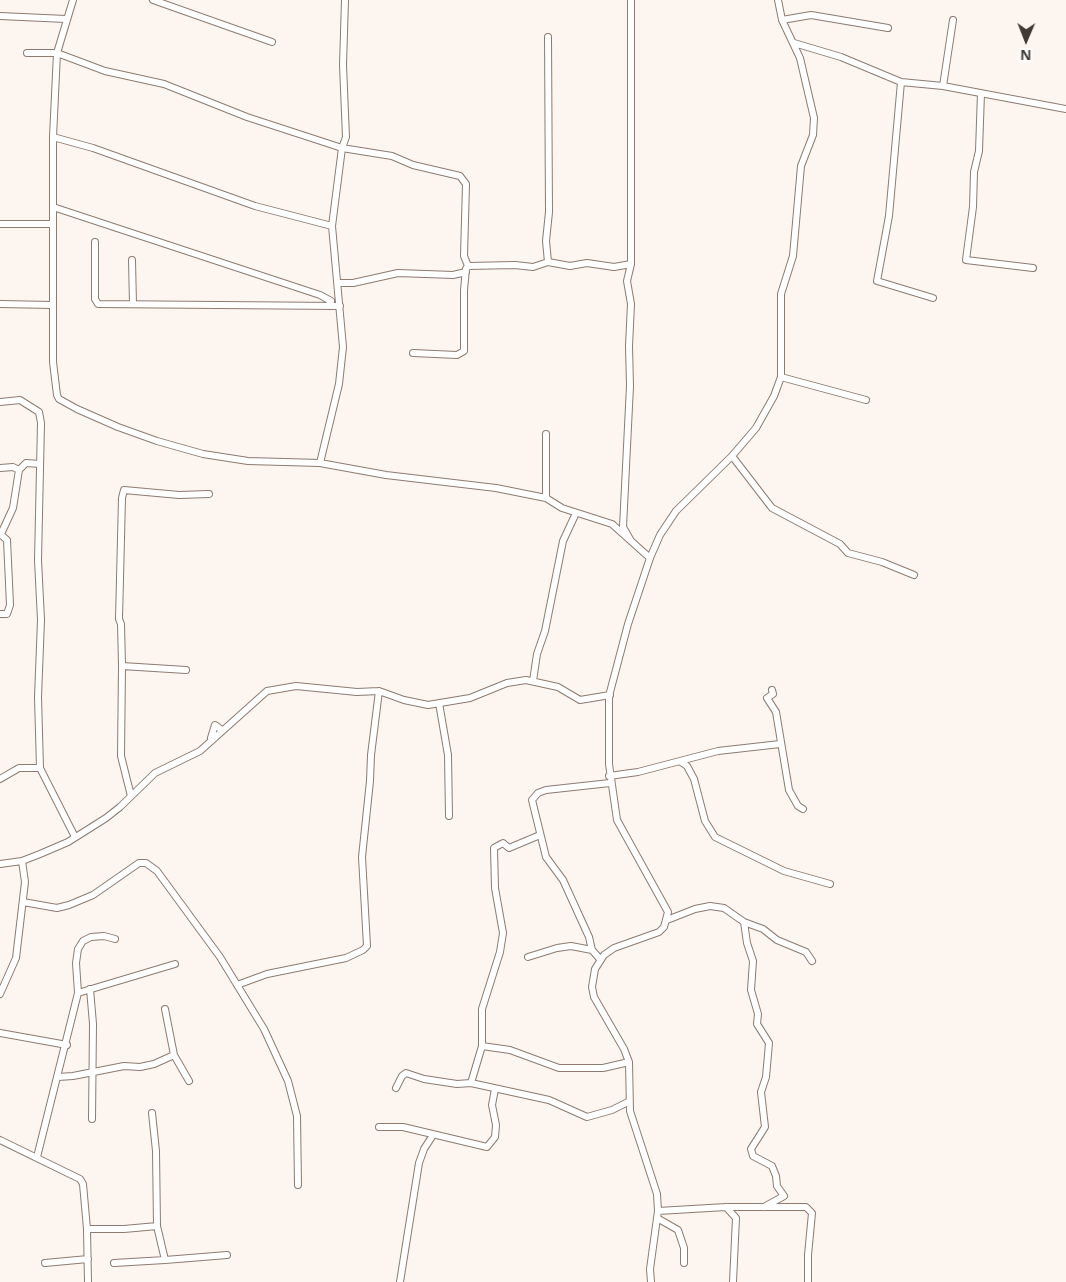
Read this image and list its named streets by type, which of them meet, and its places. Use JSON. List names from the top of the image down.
{
  "north": "bottom"
}
